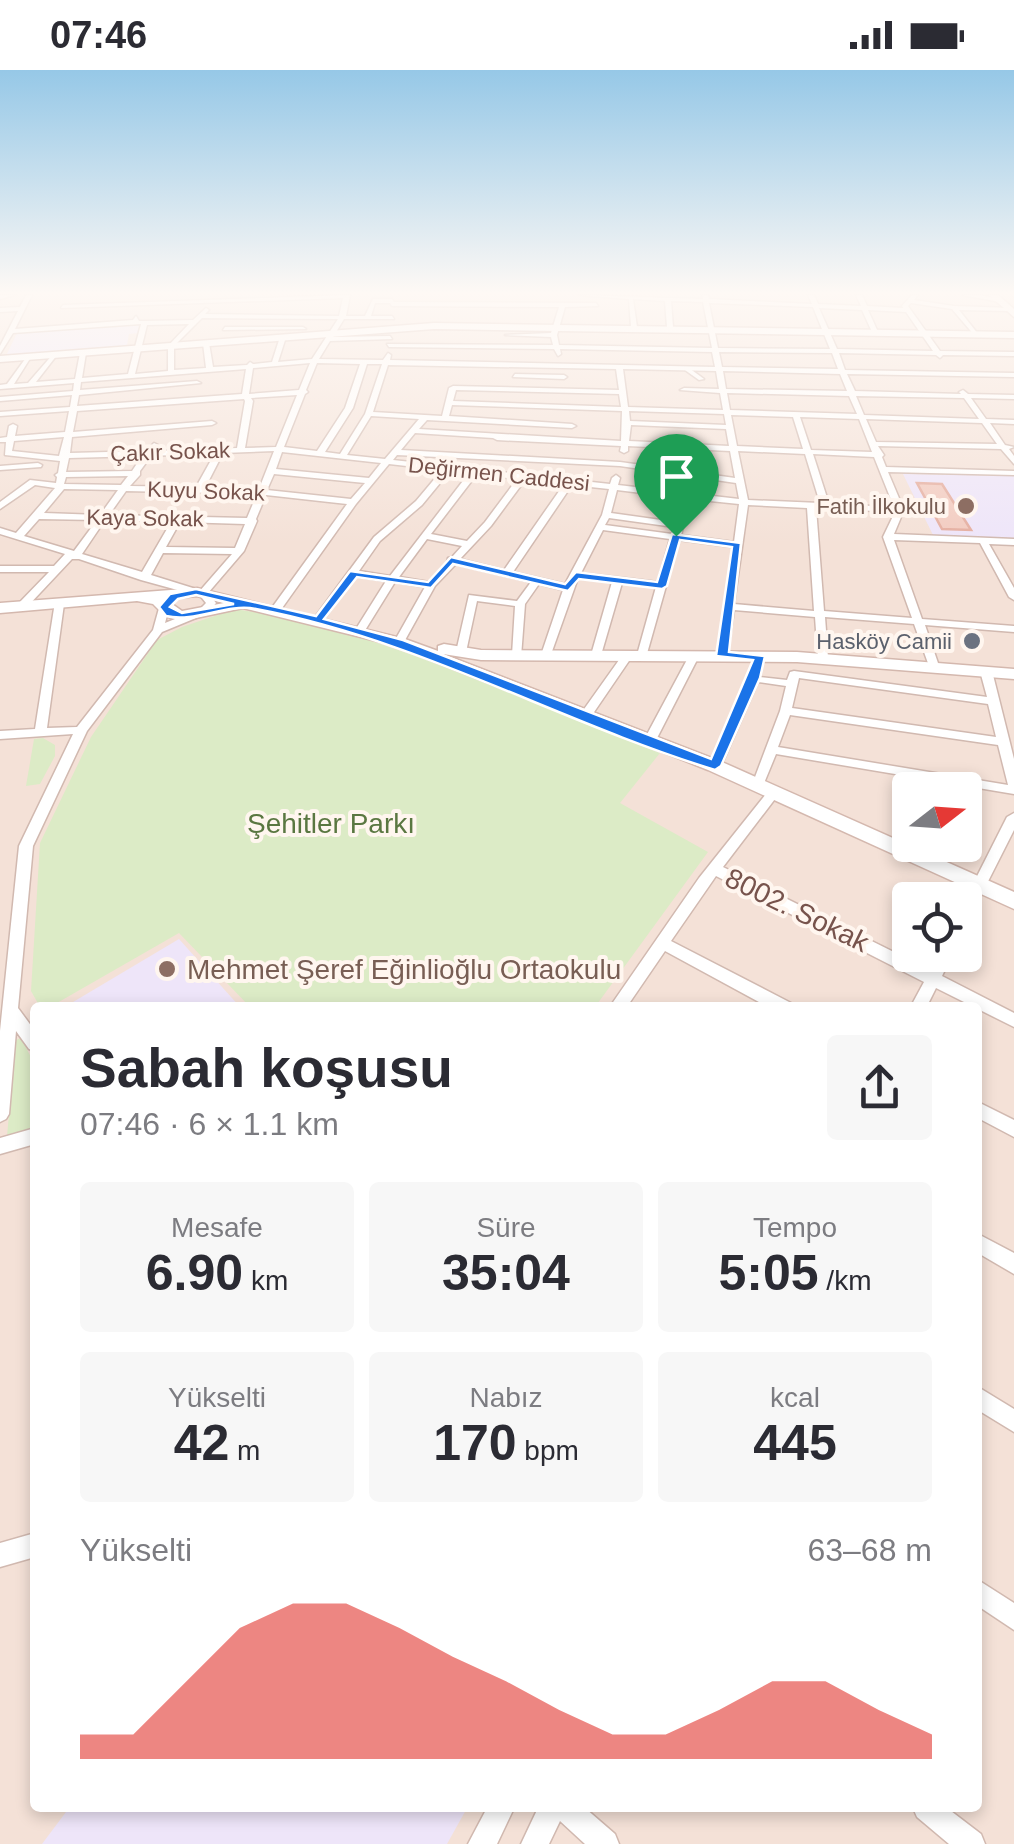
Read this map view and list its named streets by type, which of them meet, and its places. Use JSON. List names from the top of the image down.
{
  "streets": {
    "street": [
      "Çakır Sokak",
      "Değirmen Caddesi",
      "Kuyu Sokak",
      "Kaya Sokak",
      "8002. Sokak"
    ]
  },
  "crossings": [
    ["Çakır Sokak", "Değirmen Caddesi"]
  ],
  "parks": ["Şehitler Parkı"],
  "places": ["Fatih İlkokulu", "Hasköy Camii", "Mehmet Şeref Eğinlioğlu Ortaokulu"],
  "north": "right",
  "page": {
    "status": "07:46",
    "heading": ["Sabah koşusu", "07:46 · 6 × 1.1 km"],
    "stats": [
      ["Mesafe", "6.90 km"],
      ["Süre", "35:04"],
      ["Tempo", "5:05 /km"],
      ["Yükselti", "42 m"],
      ["Nabız", "170 bpm"],
      ["kcal", "445"]
    ],
    "chart": ["Yükselti", "63–68 m"]
  }
}
